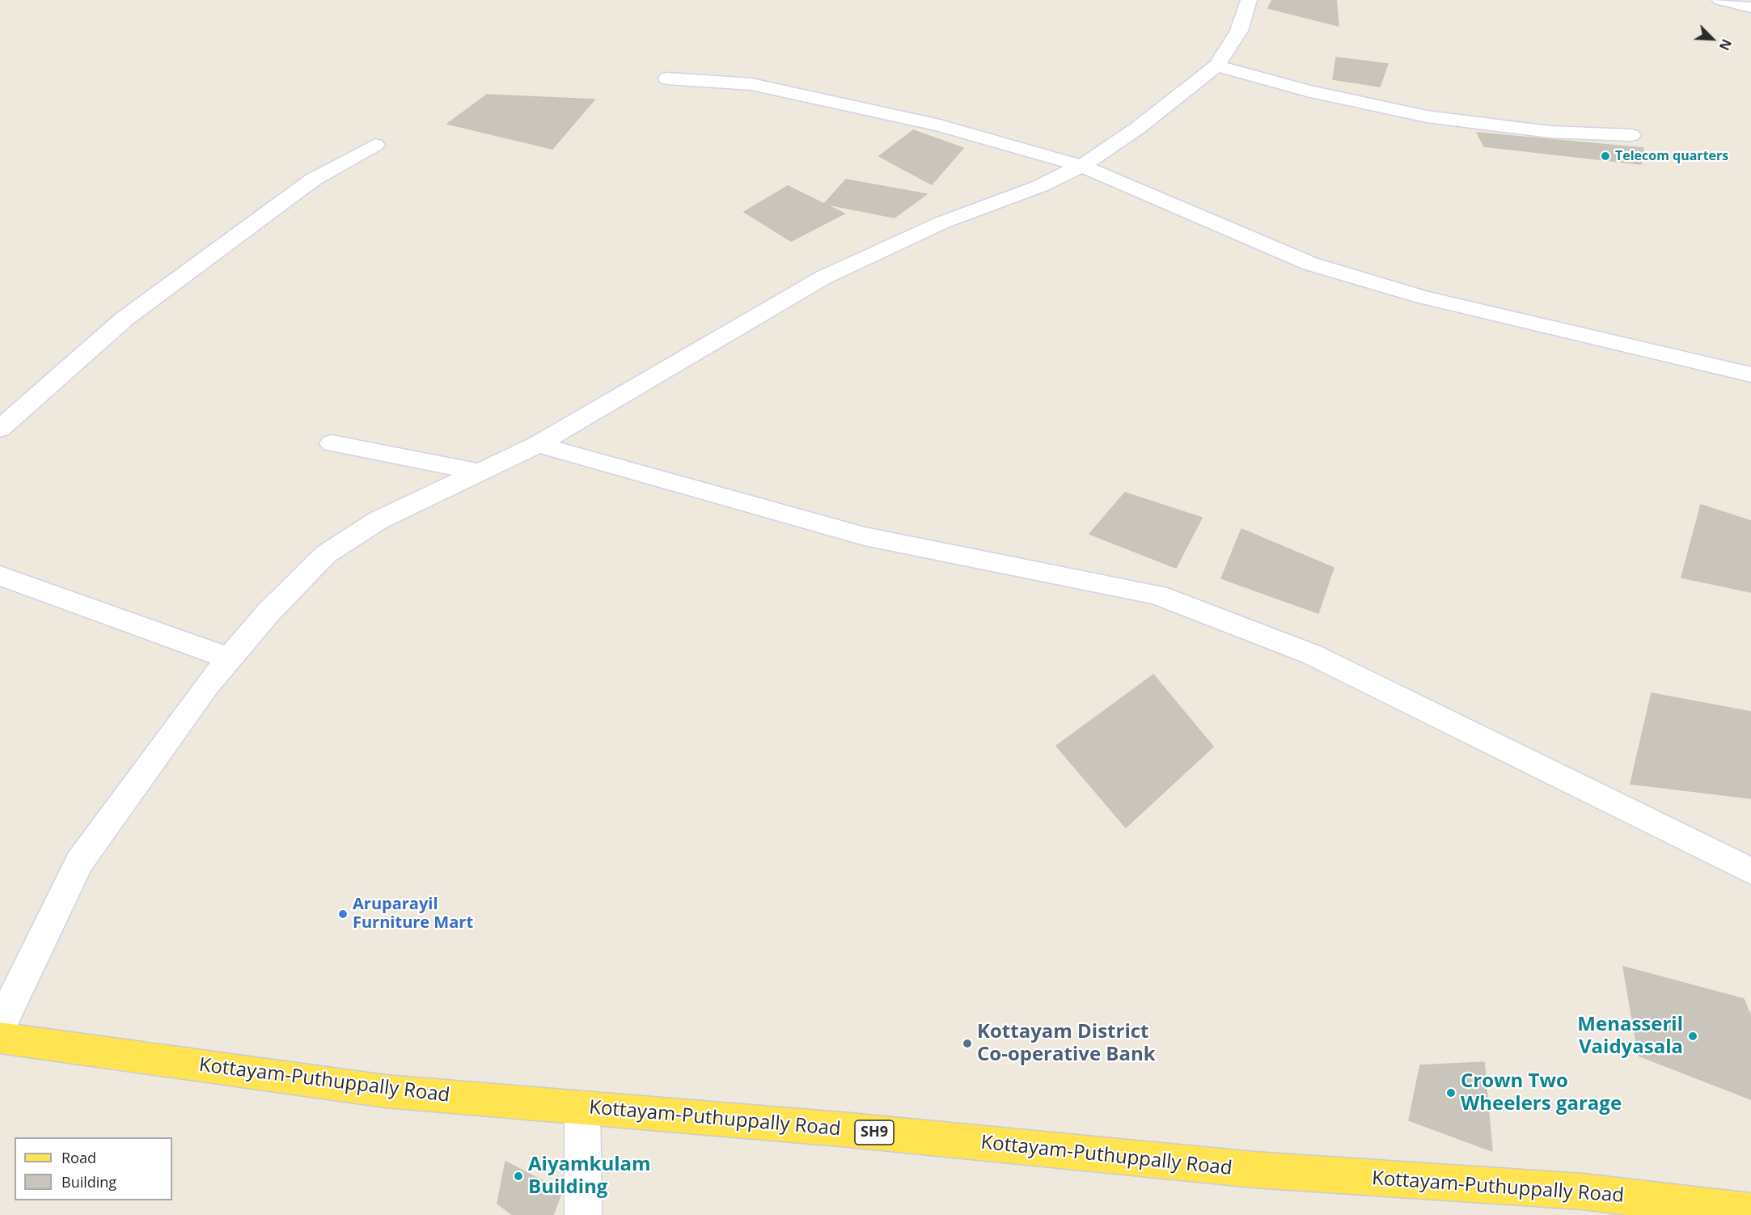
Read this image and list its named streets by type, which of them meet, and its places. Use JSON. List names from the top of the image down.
{
  "streets": {
    "main road": ["Kottayam-Puthuppally Road", "SH9"]
  },
  "places": [
    "Telecom quarters",
    "Aruparayil Furniture Mart",
    "Menasseril Vaidyasala",
    "Kottayam District Co-operative Bank",
    "Crown Two Wheelers garage",
    "Aiyamkulam Building"
  ],
  "legend": ["Road", "Building"],
  "north": "bottom right"
}
